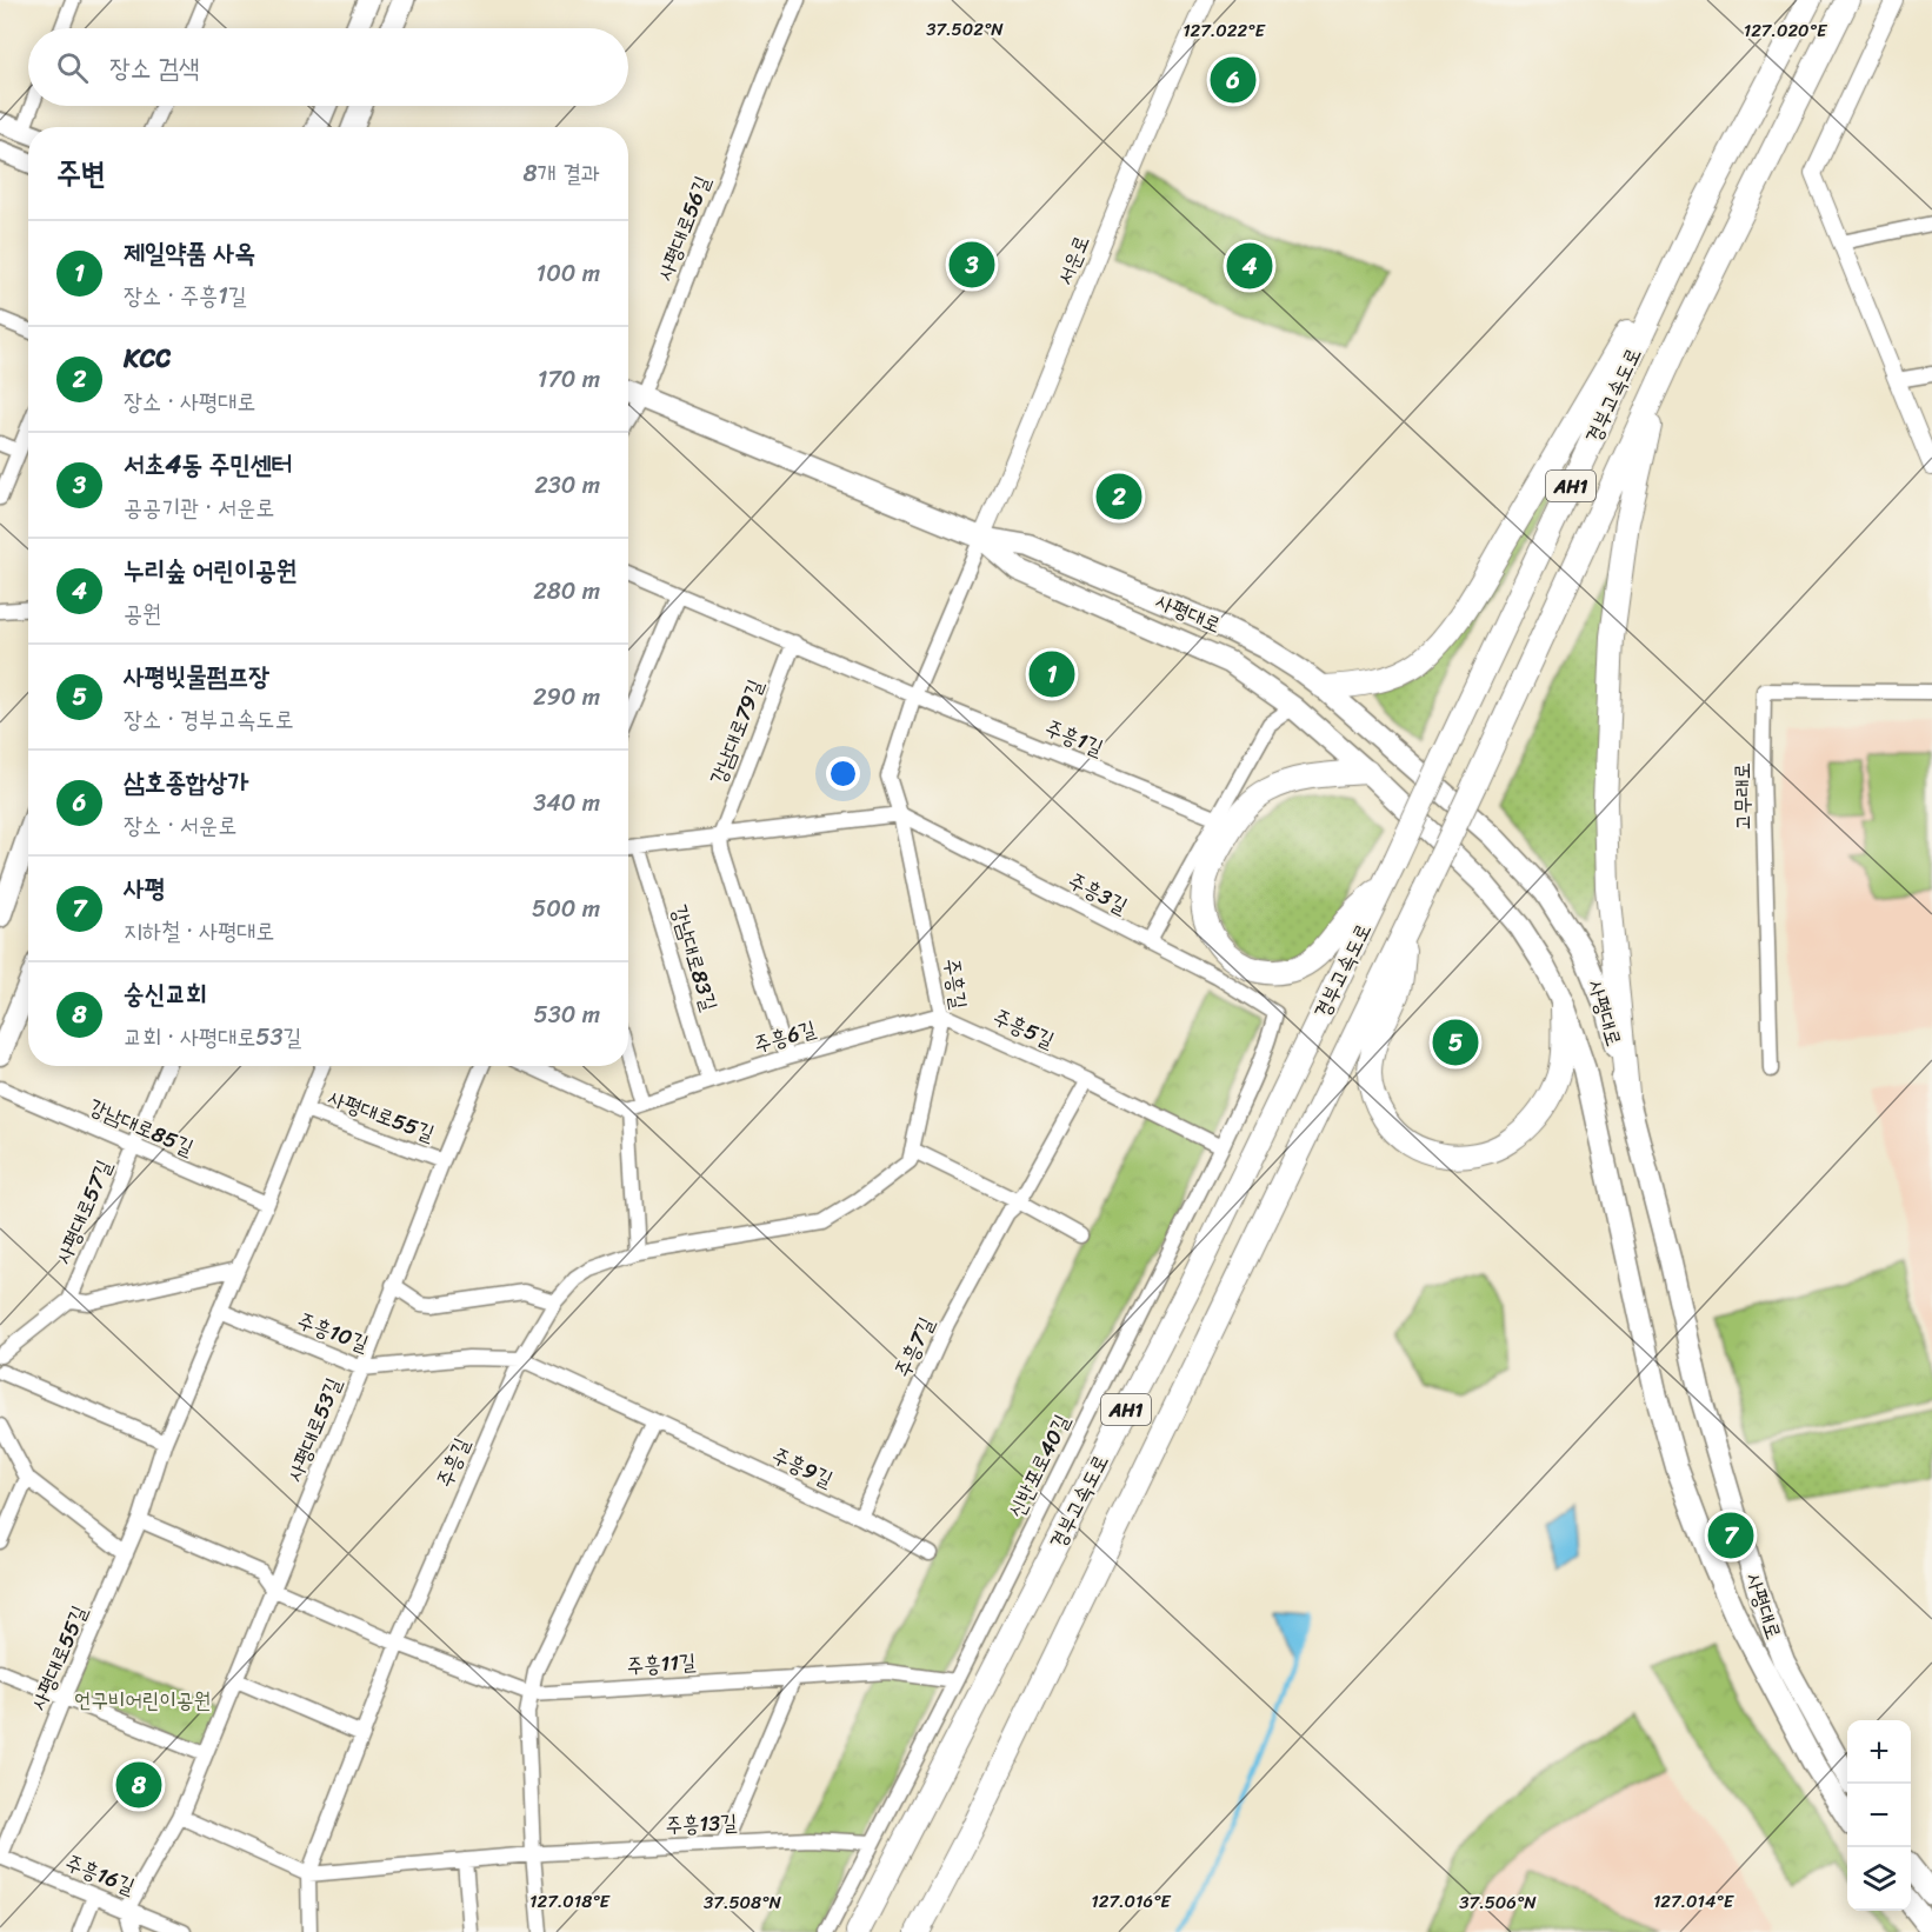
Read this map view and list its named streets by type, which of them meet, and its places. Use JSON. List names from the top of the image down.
{
  "streets": {
    "highway": ["경부고속도로", "AH1"],
    "main road": ["사평대로"],
    "street": [
      "사평대로56길",
      "서운로",
      "강남대로79길",
      "주흥1길",
      "고무래로",
      "주흥3길",
      "강남대로83길",
      "주흥길",
      "주흥5길",
      "주흥6길",
      "사평대로55길",
      "강남대로85길",
      "사평대로57길",
      "주흥10길",
      "주흥7길",
      "사평대로53길",
      "신반포로40길",
      "주흥9길",
      "주흥11길",
      "주흥13길",
      "주흥16길"
    ]
  },
  "crossings": [
    ["사평대로56길", "사평대로"],
    ["서운로", "사평대로"],
    ["서운로", "주흥길"],
    ["사평대로", "주흥길"],
    ["주흥1길", "주흥길"],
    ["주흥3길", "주흥길"],
    ["주흥3길", "신반포로40길"],
    ["강남대로83길", "주흥6길"],
    ["주흥길", "주흥5길"],
    ["주흥길", "주흥6길"],
    ["주흥길", "주흥10길"],
    ["주흥길", "주흥9길"],
    ["주흥길", "주흥11길"],
    ["주흥길", "주흥13길"],
    ["주흥5길", "주흥6길"],
    ["주흥5길", "신반포로40길"],
    ["사평대로55길", "강남대로85길"],
    ["사평대로55길", "주흥10길"],
    ["사평대로55길", "사평대로53길"],
    ["사평대로55길", "주흥16길"],
    ["강남대로85길", "사평대로57길"],
    ["주흥10길", "사평대로53길"],
    ["주흥10길", "주흥9길"],
    ["주흥7길", "주흥9길"],
    ["사평대로53길", "주흥16길"],
    ["신반포로40길", "주흥11길"],
    ["신반포로40길", "주흥13길"]
  ],
  "parks": ["언구비어린이공원"],
  "page": {
    "search": "장소 검색",
    "pins": [
      "6",
      "3",
      "4",
      "2",
      "1",
      "5",
      "7",
      "8"
    ],
    "heading": ["주변", "8개 결과"],
    "list": [
      {
        "mark": "1",
        "name": "제일약품 사옥",
        "note": "장소 · 주흥1길",
        "value": "100 m"
      },
      {
        "mark": "2",
        "name": "KCC",
        "note": "장소 · 사평대로",
        "value": "170 m"
      },
      {
        "mark": "3",
        "name": "서초4동 주민센터",
        "note": "공공기관 · 서운로",
        "value": "230 m"
      },
      {
        "mark": "4",
        "name": "누리숲 어린이공원",
        "note": "공원",
        "value": "280 m"
      },
      {
        "mark": "5",
        "name": "사평빗물펌프장",
        "note": "장소 · 경부고속도로",
        "value": "290 m"
      },
      {
        "mark": "6",
        "name": "삼호종합상가",
        "note": "장소 · 서운로",
        "value": "340 m"
      },
      {
        "mark": "7",
        "name": "사평",
        "note": "지하철 · 사평대로",
        "value": "500 m"
      },
      {
        "mark": "8",
        "name": "숭신교회",
        "note": "교회 · 사평대로53길",
        "value": "530 m"
      }
    ],
    "map_buttons": ["+", "−"]
  },
  "coordinates": [
    "37.502°N",
    "127.022°E",
    "127.020°E",
    "127.018°E",
    "127.016°E",
    "127.014°E",
    "37.508°N",
    "37.506°N"
  ]
}
